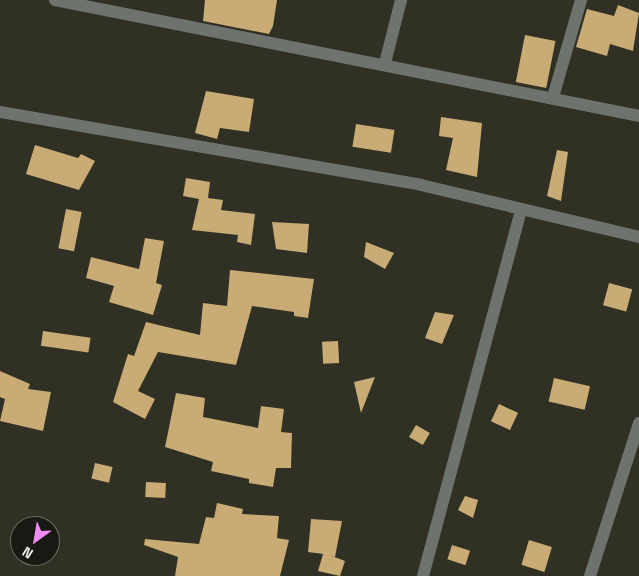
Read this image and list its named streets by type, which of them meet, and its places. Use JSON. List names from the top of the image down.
{
  "north": "bottom left"
}
